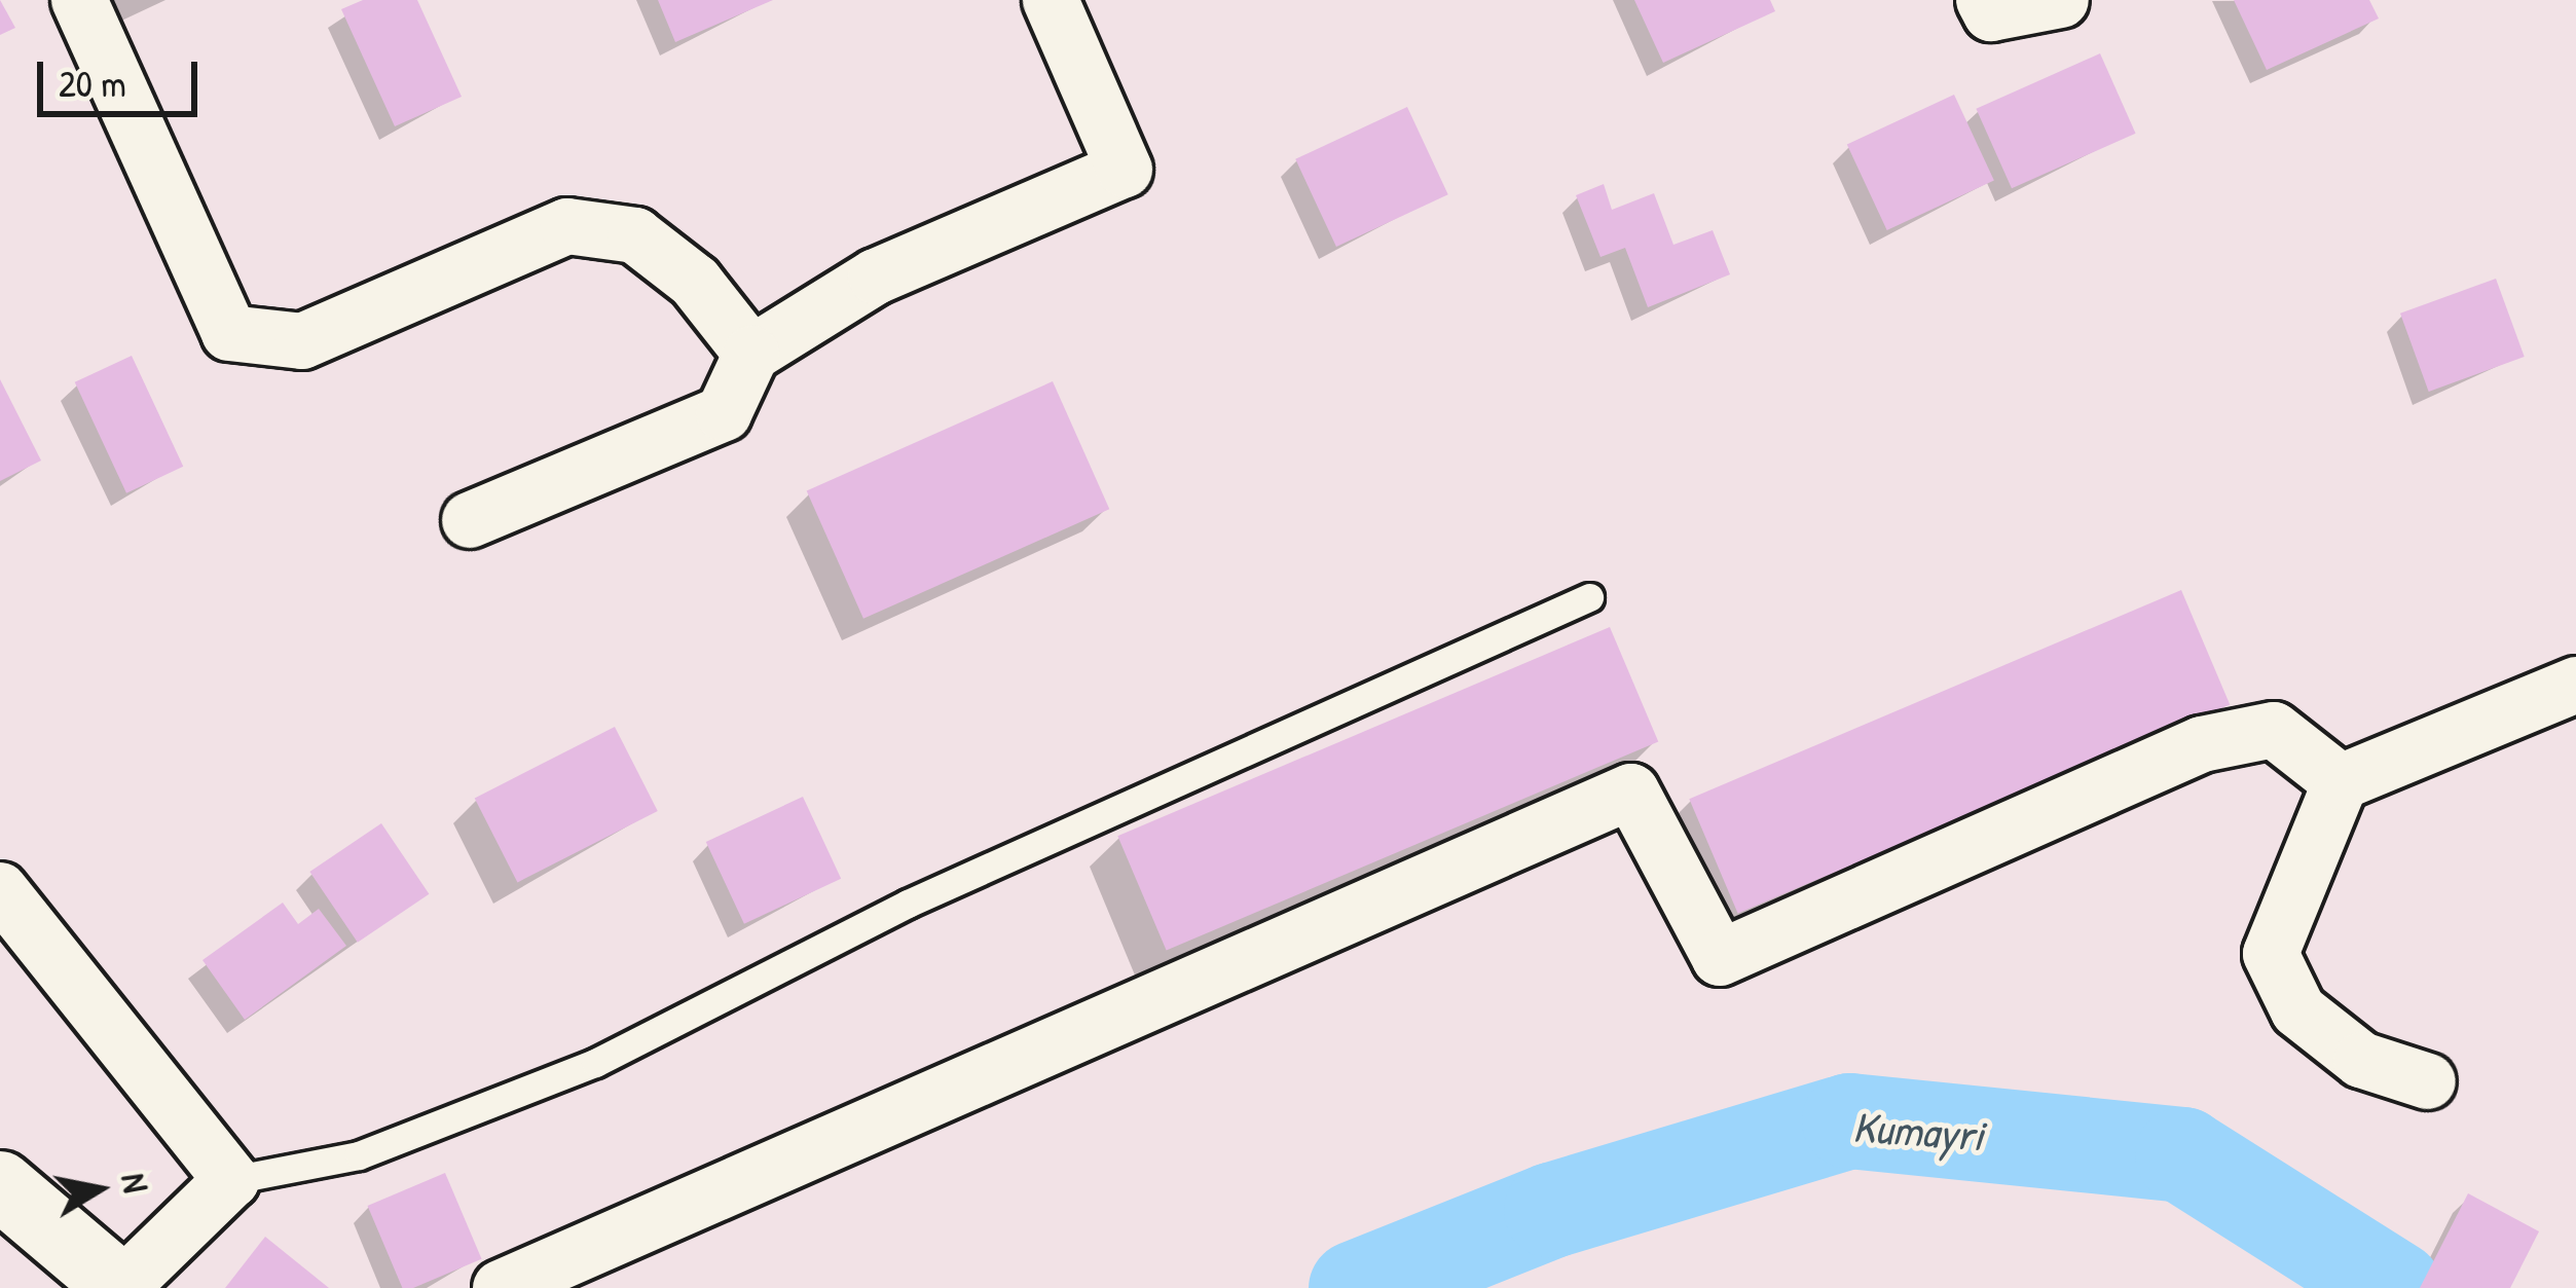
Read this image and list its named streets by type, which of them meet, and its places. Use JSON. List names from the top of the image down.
{
  "water": ["Kumayri"],
  "scale_bar": "20 m",
  "north": "right"
}
